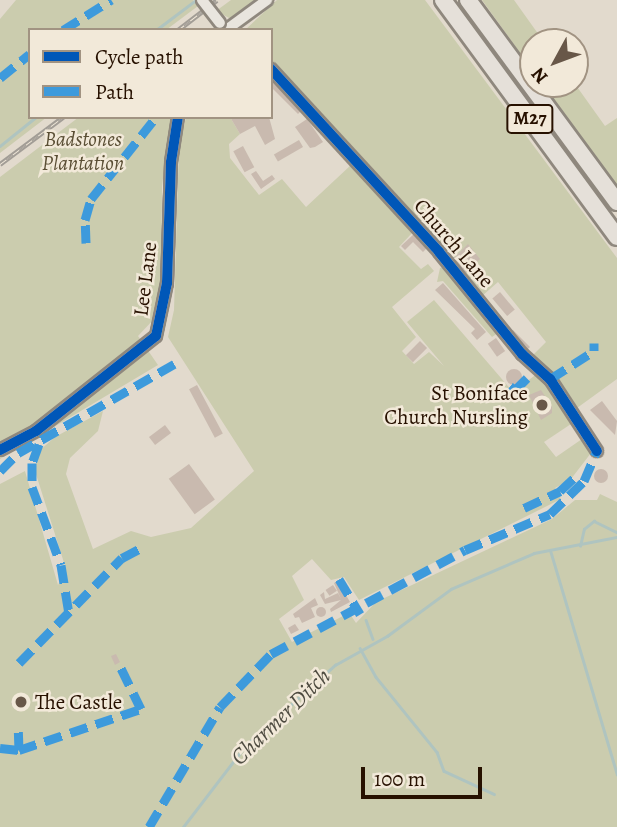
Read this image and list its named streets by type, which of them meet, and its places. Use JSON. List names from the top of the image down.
{
  "streets": {
    "highway": ["M27"],
    "street": ["Church Lane", "Lee Lane"]
  },
  "water": ["Charmer Ditch"],
  "parks": ["Badstones Plantation"],
  "places": ["St Boniface Church Nursling", "The Castle"],
  "legend": ["Cycle path", "Path"],
  "scale_bar": "100 m",
  "north": "bottom left"
}
